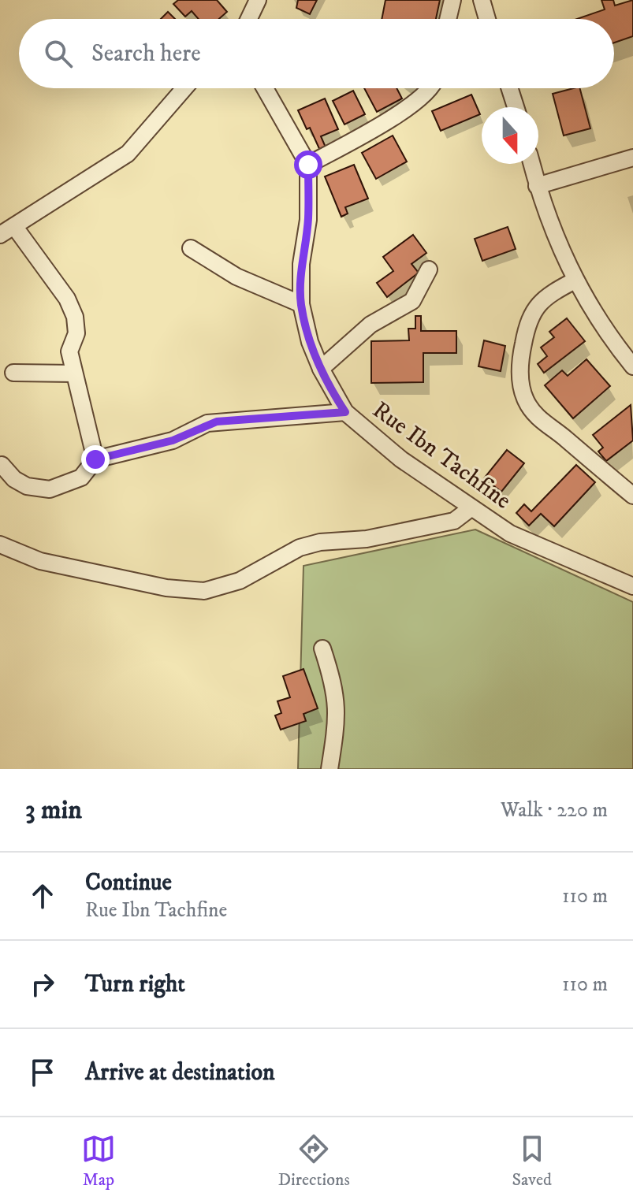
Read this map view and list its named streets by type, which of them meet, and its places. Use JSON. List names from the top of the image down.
{
  "streets": {
    "street": ["Rue Ibn Tachfine"]
  },
  "north": "bottom",
  "page": {
    "search": "Search here",
    "heading": ["3 min", "Walk · 220 m"],
    "list": [
      ["Continue", "Rue Ibn Tachfine", "110 m"],
      ["Turn right", "110 m"],
      "Arrive at destination"
    ],
    "nav": ["Map", "Directions", "Saved"]
  }
}
